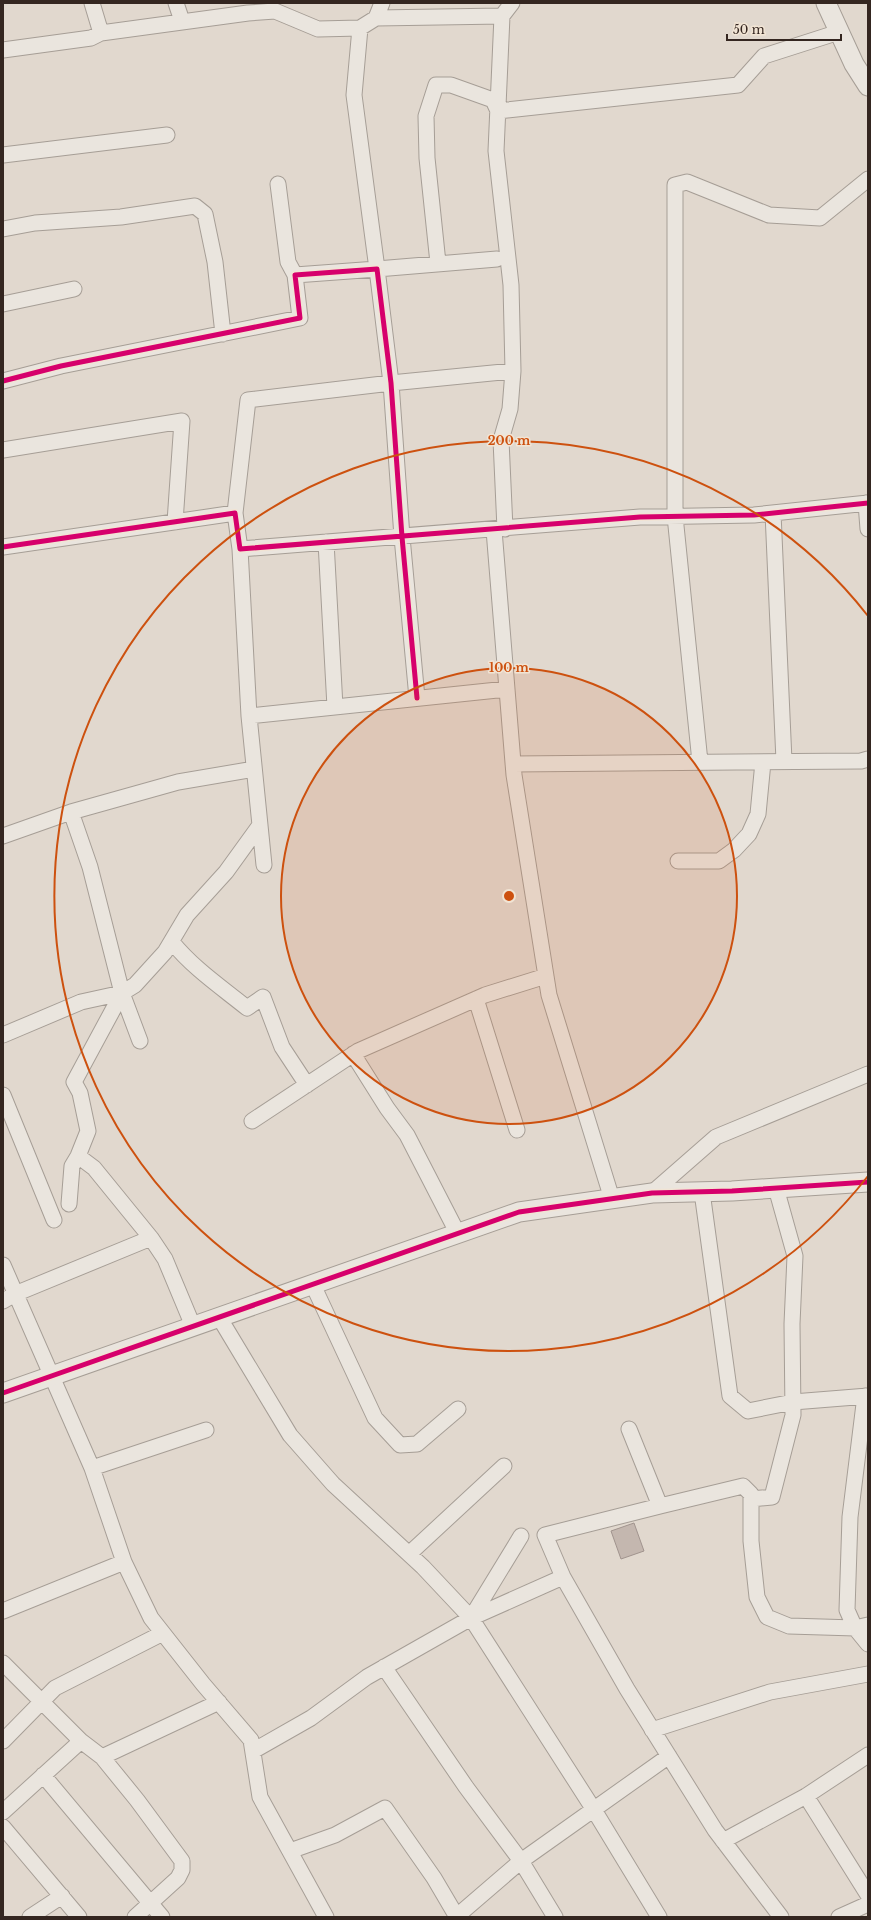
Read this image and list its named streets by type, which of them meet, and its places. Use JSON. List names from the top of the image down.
{
  "scale_bar": "50 m",
  "rings": ["200 m", "100 m"]
}
